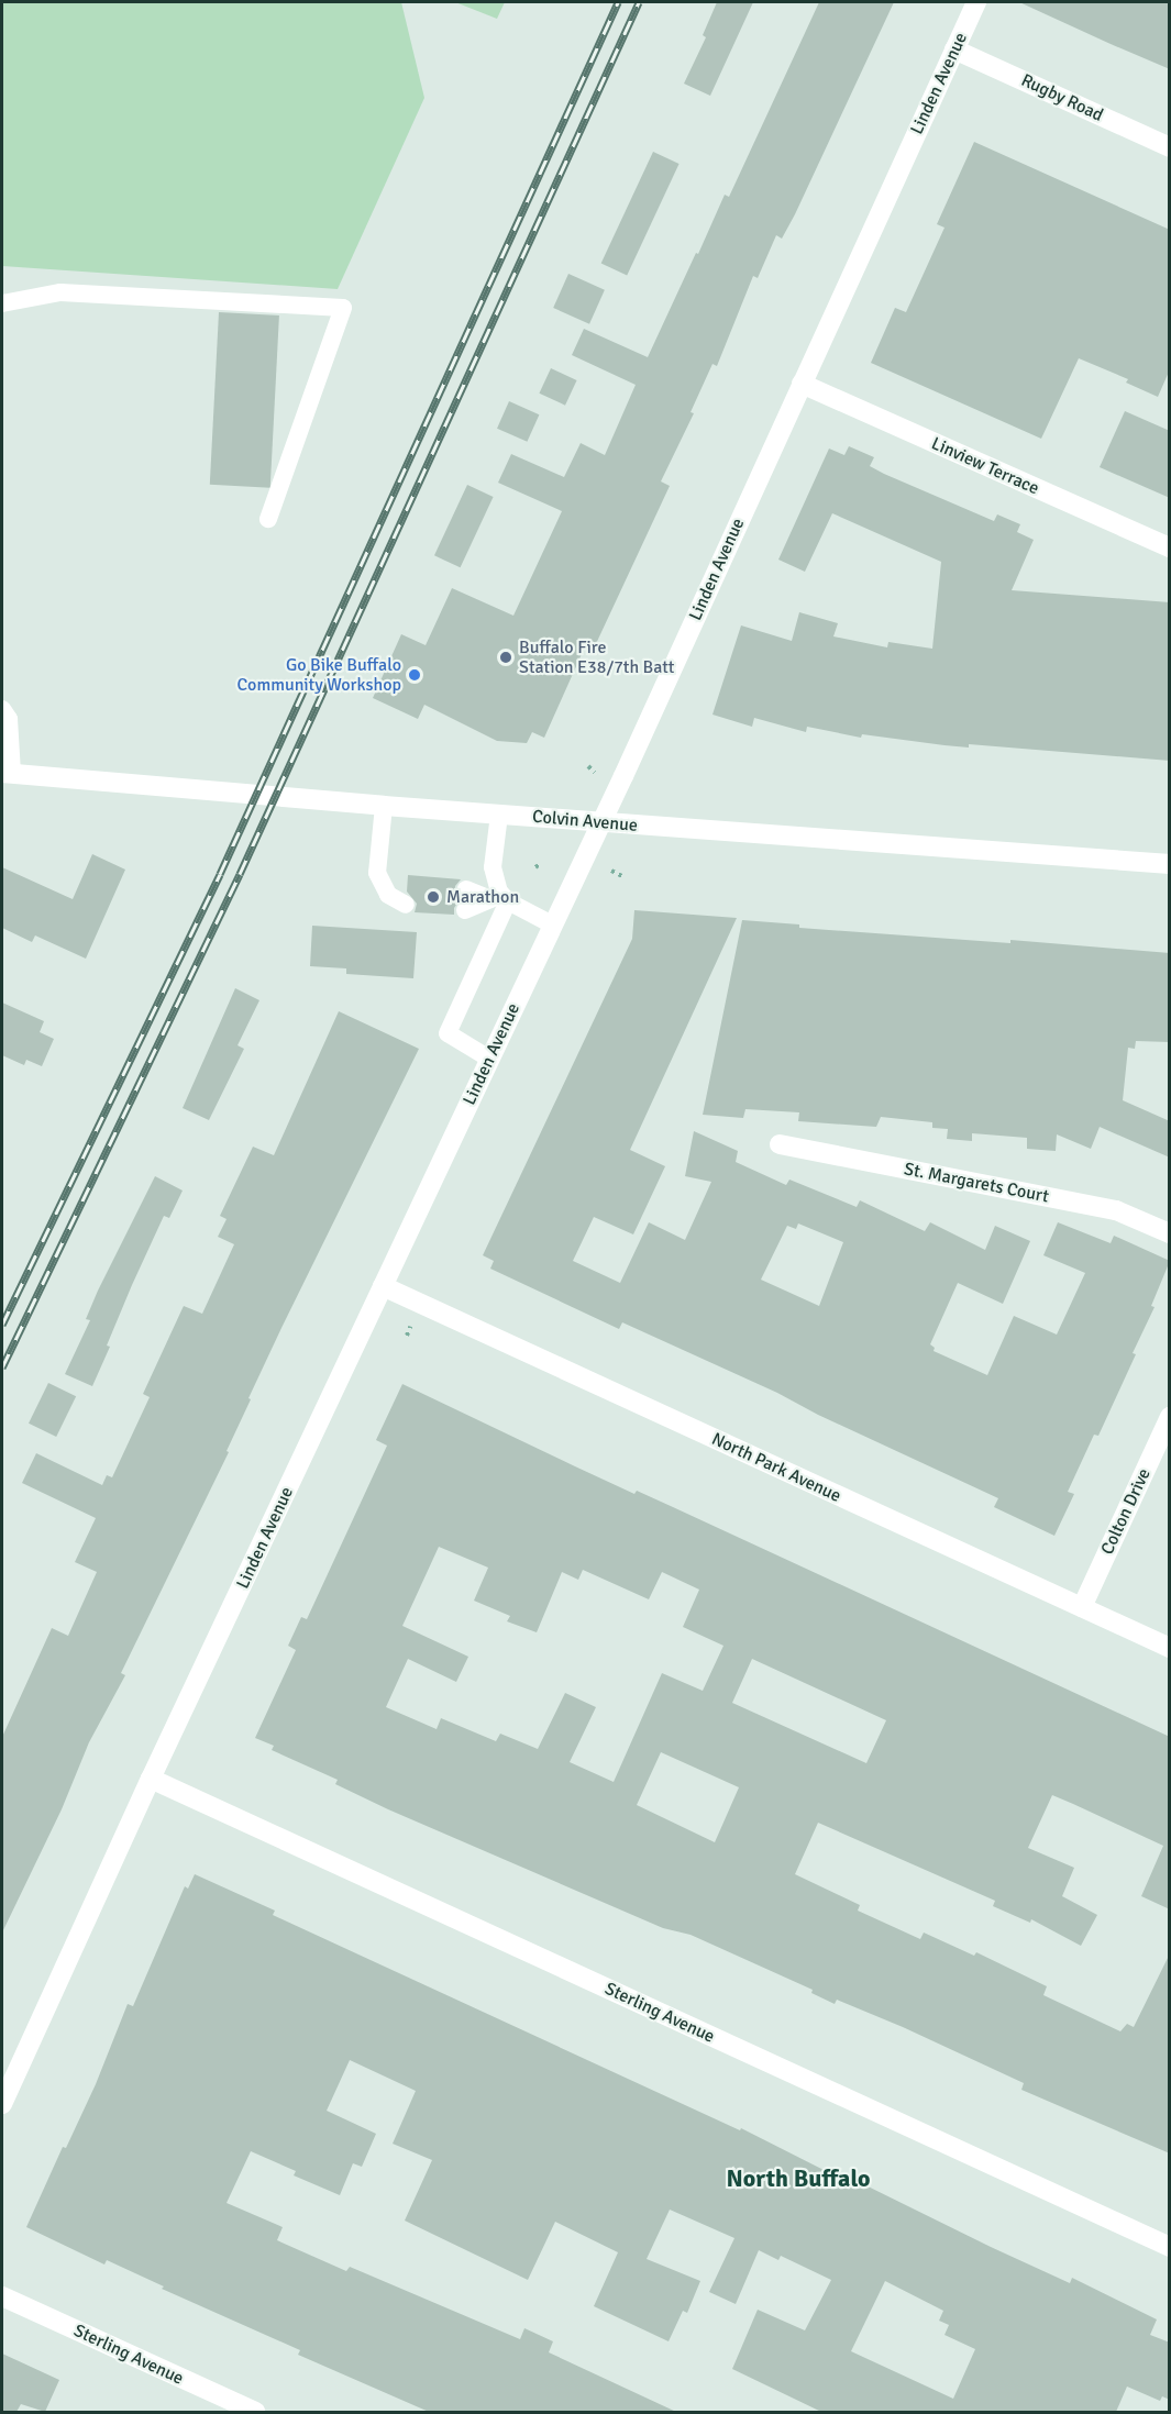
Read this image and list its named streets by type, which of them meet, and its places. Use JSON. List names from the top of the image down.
{
  "streets": {
    "street": [
      "Linden Avenue",
      "Rugby Road",
      "Linview Terrace",
      "Colvin Avenue",
      "St. Margarets Court",
      "North Park Avenue",
      "Colton Drive",
      "Sterling Avenue"
    ]
  },
  "crossings": [
    ["Linden Avenue", "Rugby Road"],
    ["Linden Avenue", "Linview Terrace"],
    ["Linden Avenue", "Colvin Avenue"],
    ["Linden Avenue", "North Park Avenue"],
    ["Linden Avenue", "Sterling Avenue"],
    ["North Park Avenue", "Colton Drive"]
  ],
  "districts": ["North Buffalo"],
  "places": ["Buffalo Fire Station E38/7th Batt", "Go Bike Buffalo Community Workshop", "Marathon"]
}
